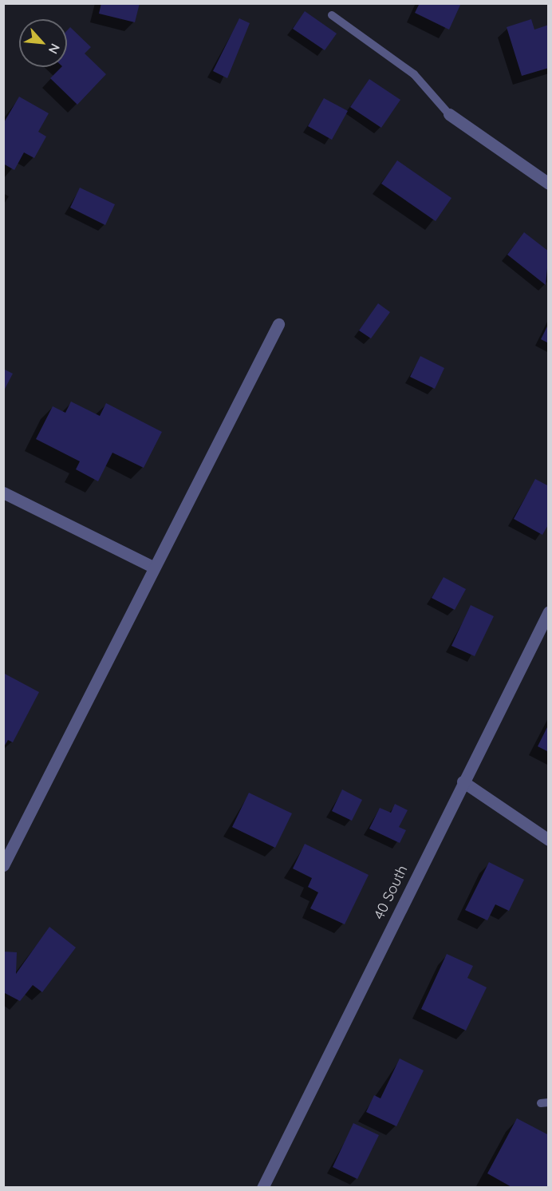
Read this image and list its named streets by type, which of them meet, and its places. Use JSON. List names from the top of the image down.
{
  "streets": {
    "street": ["40 South"]
  },
  "north": "bottom right"
}
